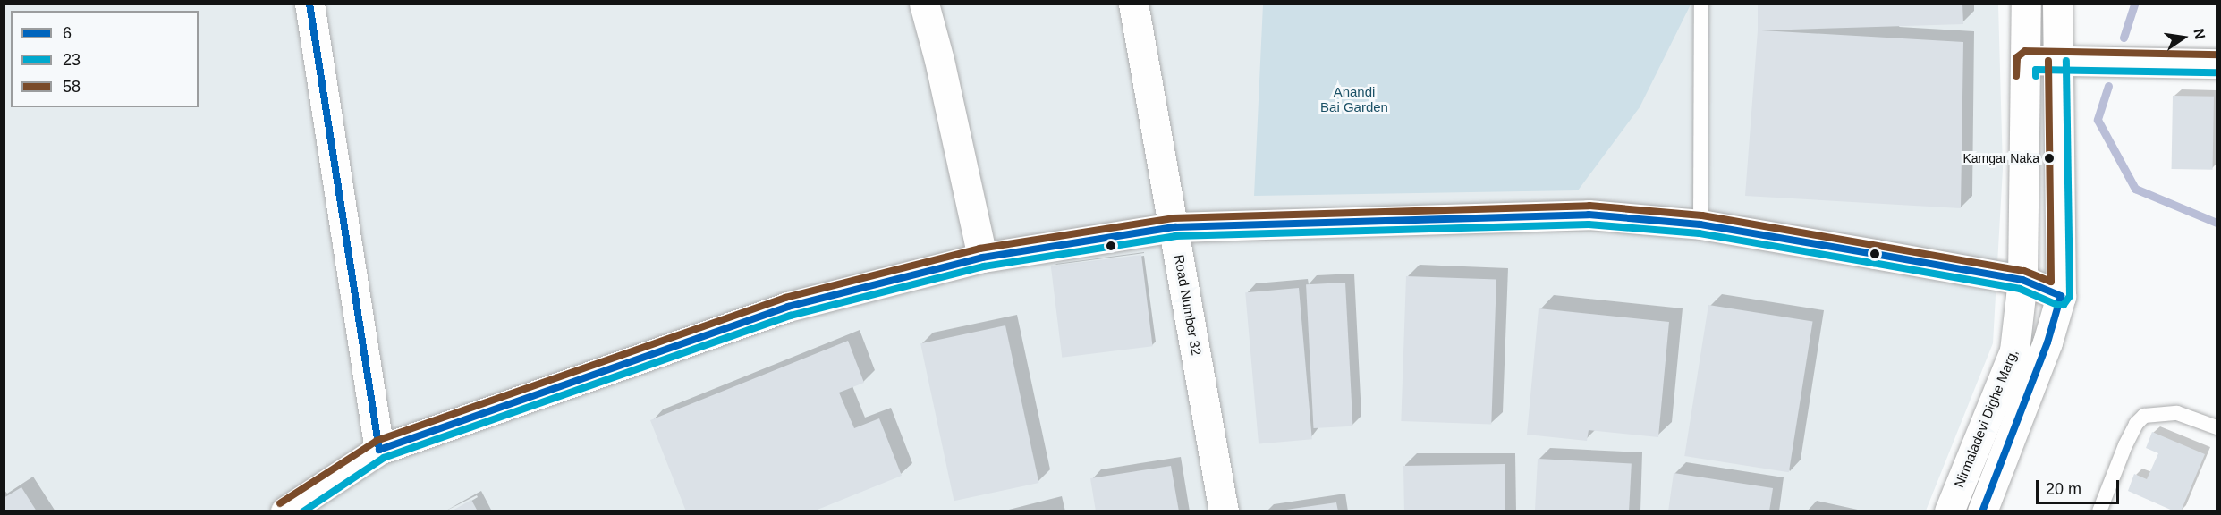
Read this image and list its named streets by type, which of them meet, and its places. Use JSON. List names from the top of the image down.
{
  "streets": {
    "street": ["Road Number 32", "Nirmaladevi Dighe Marg,"]
  },
  "parks": ["Anandi Bai Garden"],
  "places": ["Kamgar Naka"],
  "lines": ["transit line 6", "transit line 58", "transit line 23"],
  "legend": ["6", "23", "58"],
  "scale_bar": "20 m",
  "north": "right"
}
